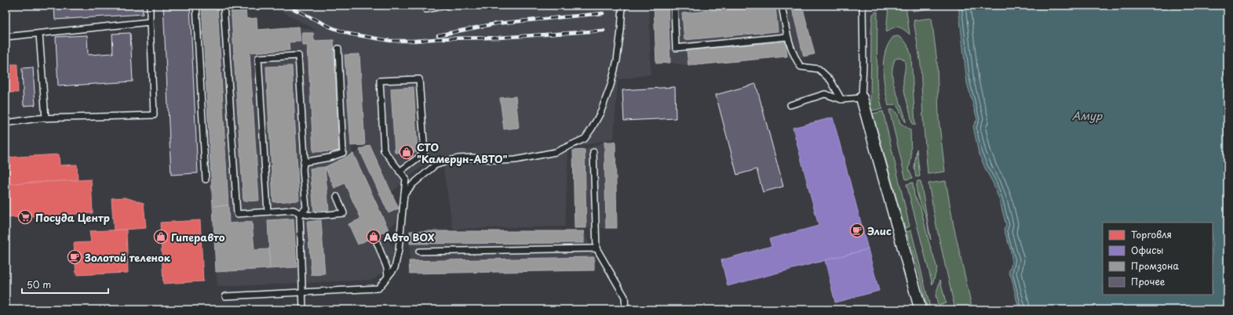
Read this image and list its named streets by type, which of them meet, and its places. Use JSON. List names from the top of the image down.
{
  "water": ["Амур"],
  "places": {
    "shop": ["СТО \"Камерун-АВТО\"", "Гиперавто", "Авто BOX"],
    "supermarket": ["Посуда Центр"],
    "cafe": ["Элис", "Золотой теленок"]
  },
  "legend": [
    "Торговля",
    "Офисы",
    "Промзона",
    "Прочее"
  ],
  "scale_bar": "50 m"
}
